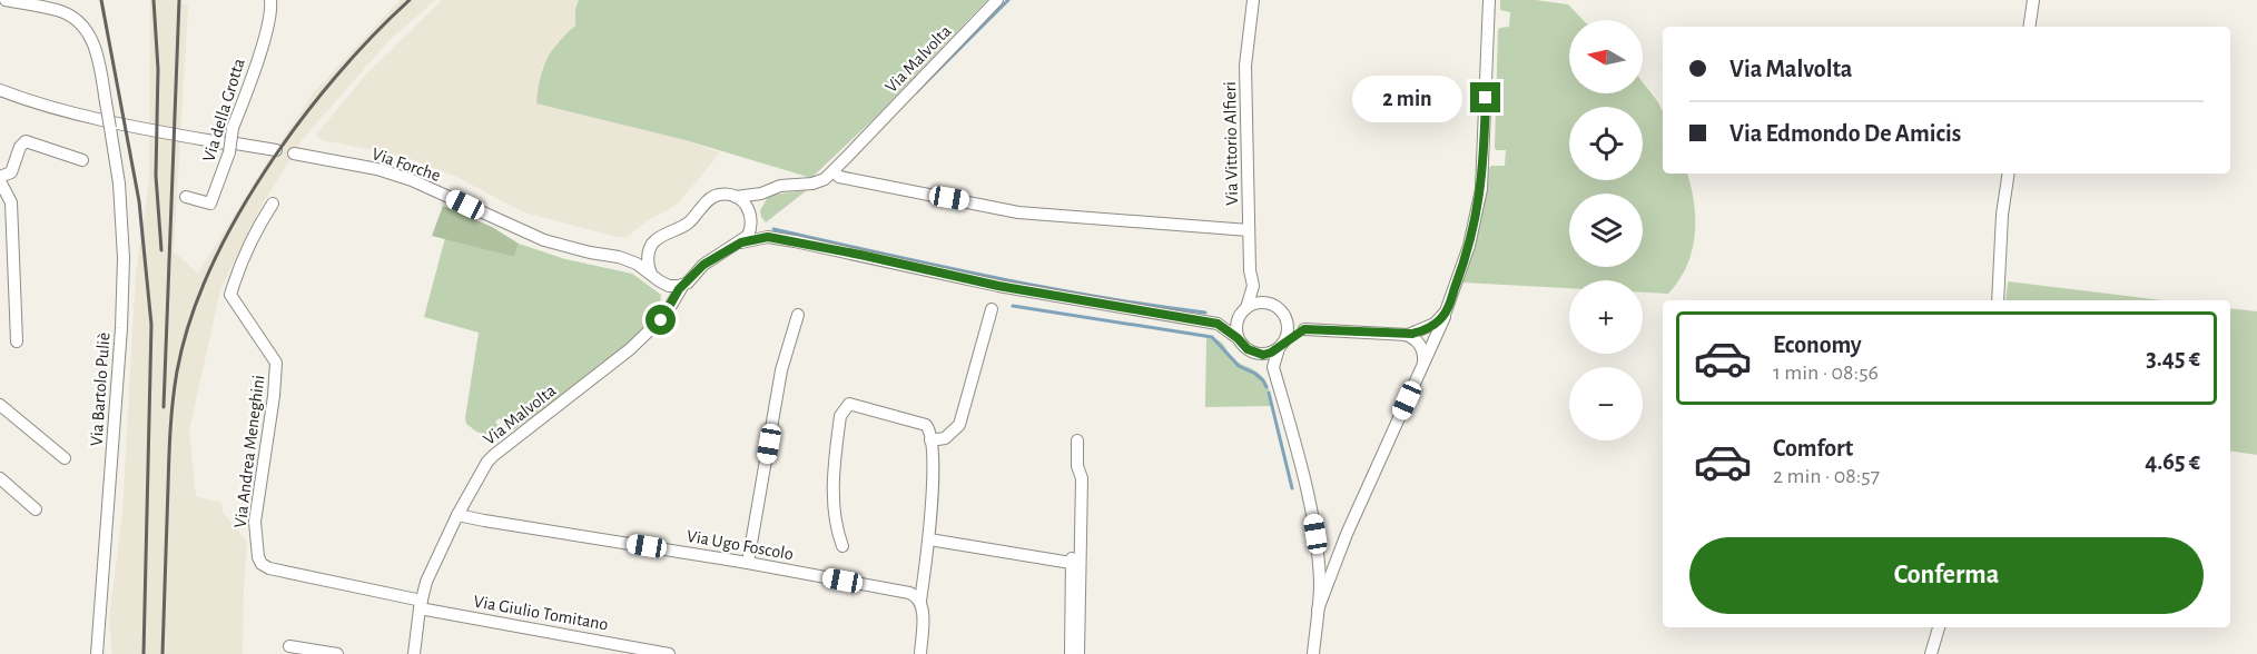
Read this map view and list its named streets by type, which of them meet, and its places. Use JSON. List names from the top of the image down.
{
  "streets": {
    "street": [
      "Via Malvolta",
      "Via della Grotta",
      "Via Vittorio Alfieri",
      "Via Forche",
      "Via Bartolo Puliè",
      "Via Andrea Meneghini",
      "Via Ugo Foscolo",
      "Via Giulio Tomitano"
    ]
  },
  "crossings": [
    ["Via Malvolta", "Via Forche"],
    ["Via Malvolta", "Via Andrea Meneghini"],
    ["Via Malvolta", "Via Ugo Foscolo"],
    ["Via Malvolta", "Via Giulio Tomitano"],
    ["Via Andrea Meneghini", "Via Giulio Tomitano"]
  ],
  "north": "left",
  "page": {
    "map_buttons": ["+", "−"],
    "banner": ["Via Malvolta", "Via Edmondo De Amicis"],
    "bubble": "2 min",
    "list": [
      {
        "name": "Economy",
        "note": "1 min · 08:56",
        "value": "3.45 €"
      },
      {
        "name": "Comfort",
        "note": "2 min · 08:57",
        "value": "4.65 €"
      }
    ],
    "buttons": "Conferma"
  }
}
